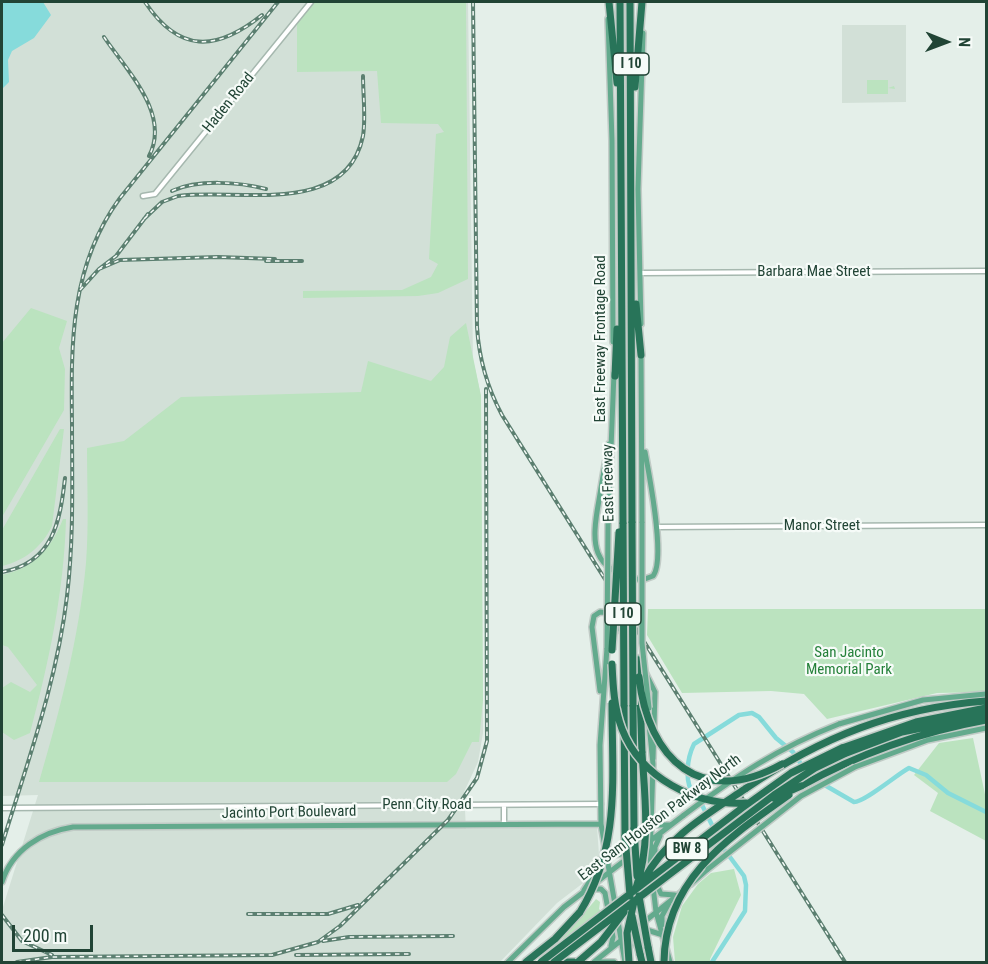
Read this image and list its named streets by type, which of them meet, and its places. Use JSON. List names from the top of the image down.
{
  "streets": {
    "highway": ["I 10", "East Freeway", "BW 8"],
    "main road": ["East Freeway Frontage Road", "Jacinto Port Boulevard", "East Sam Houston Parkway North"],
    "street": [
      "Haden Road",
      "Barbara Mae Street",
      "Manor Street",
      "Penn City Road"
    ]
  },
  "crossings": [
    ["East Freeway Frontage Road", "Penn City Road"],
    ["East Freeway Frontage Road", "Jacinto Port Boulevard"],
    ["East Freeway Frontage Road", "East Sam Houston Parkway North"],
    ["East Freeway Frontage Road", "BW 8"]
  ],
  "parks": ["San Jacinto Memorial Park"],
  "scale_bar": "200 m",
  "north": "right"
}
